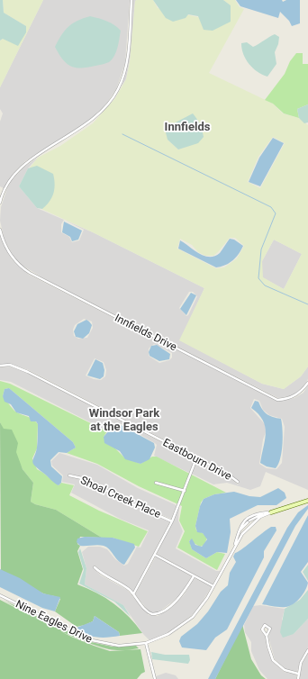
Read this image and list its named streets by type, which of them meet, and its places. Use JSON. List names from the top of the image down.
{
  "streets": {
    "street": [
      "Innfields Drive",
      "Eastbourn Drive",
      "Shoal Creek Place",
      "Nine Eagles Drive"
    ]
  },
  "districts": ["Innfields", "Windsor Park at the Eagles"]
}
